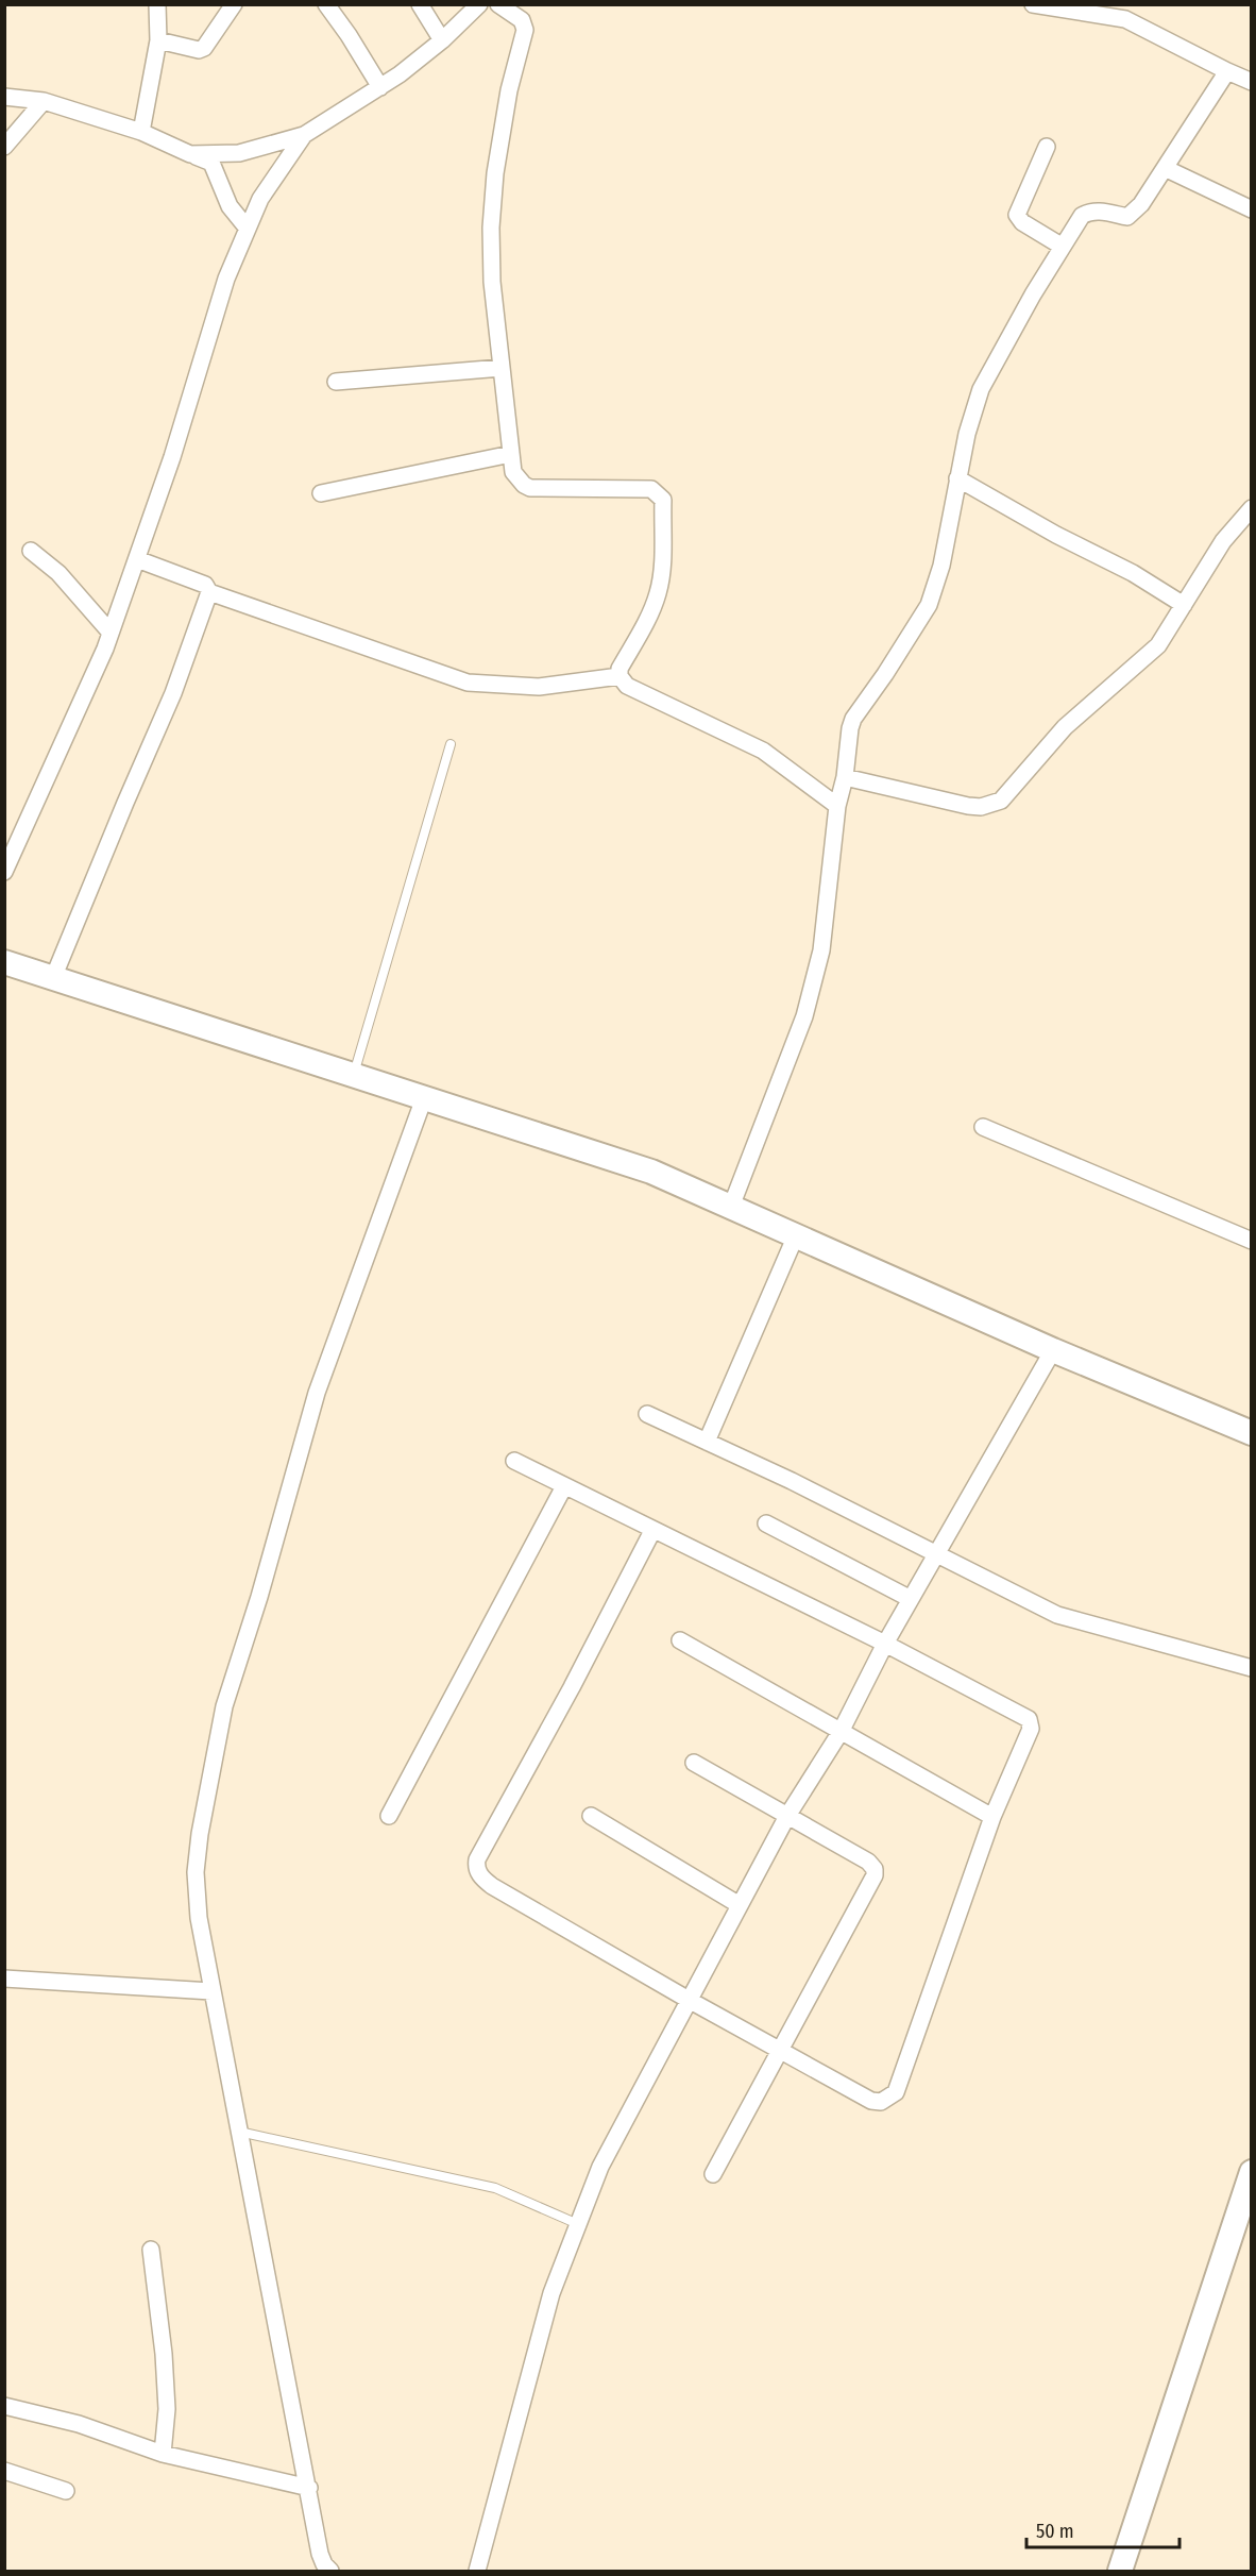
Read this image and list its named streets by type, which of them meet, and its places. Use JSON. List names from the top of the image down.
{
  "scale_bar": "50 m"
}
